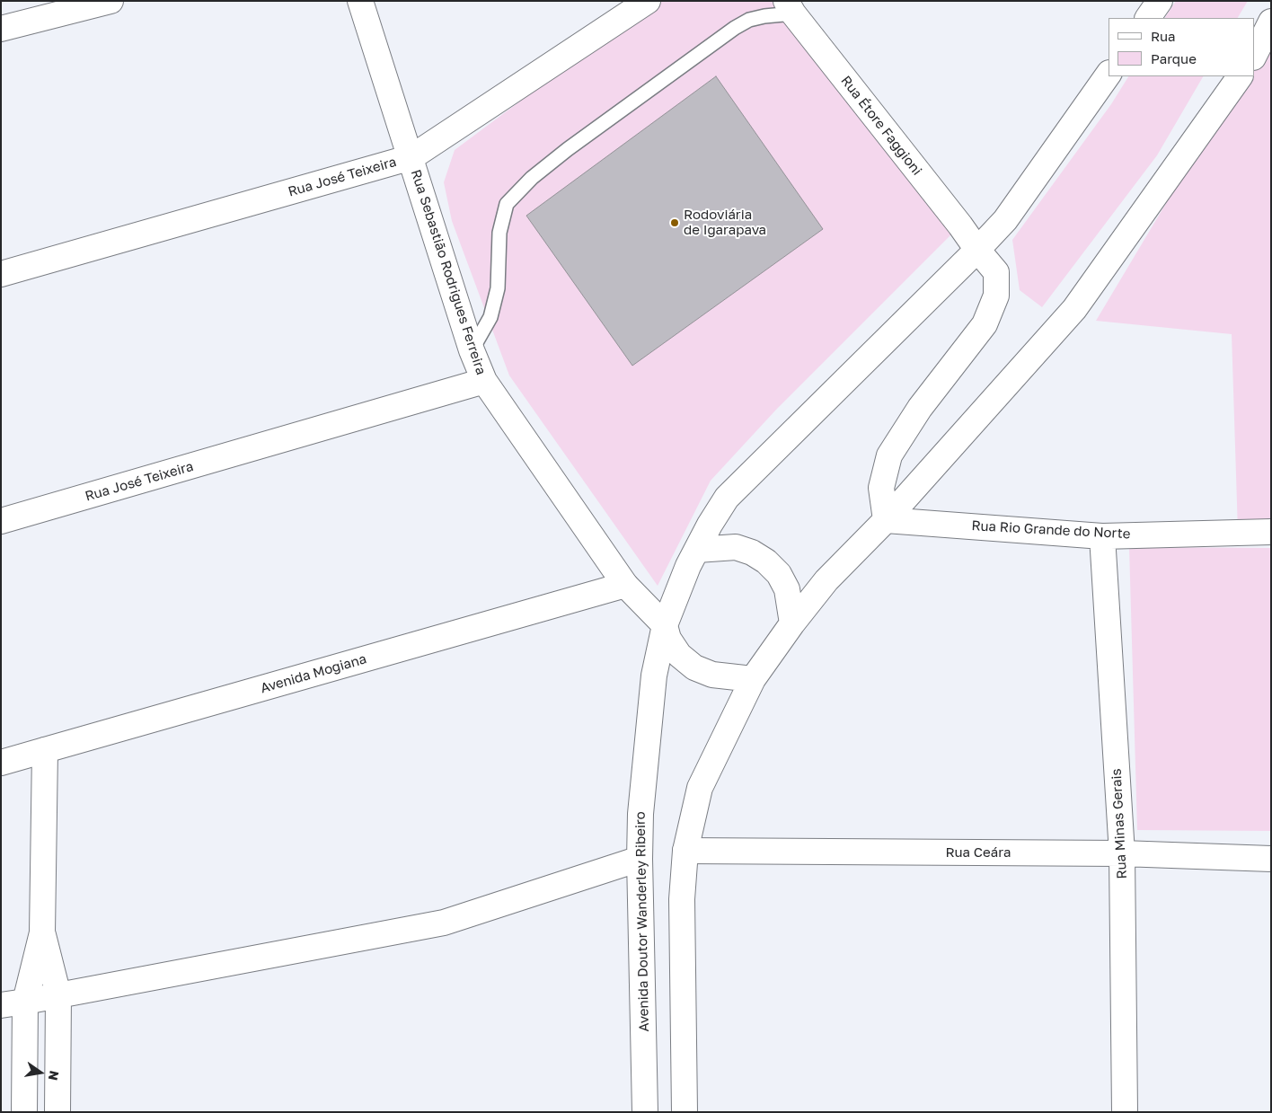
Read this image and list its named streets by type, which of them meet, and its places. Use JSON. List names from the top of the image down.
{
  "streets": {
    "main road": [
      "Rua Étore Faggioni",
      "Rua José Teixeira",
      "Rua Sebastião Rodrigues Ferreira",
      "Rua Rio Grande do Norte",
      "Avenida Mogiana",
      "Rua Minas Gerais",
      "Rua Ceára",
      "Avenida Doutor Wanderley Ribeiro"
    ]
  },
  "crossings": [
    ["Rua Étore Faggioni", "Rua Rio Grande do Norte"],
    ["Rua José Teixeira", "Rua Sebastião Rodrigues Ferreira"],
    ["Rua Sebastião Rodrigues Ferreira", "Avenida Mogiana"],
    ["Rua Sebastião Rodrigues Ferreira", "Avenida Doutor Wanderley Ribeiro"],
    ["Rua Rio Grande do Norte", "Rua Minas Gerais"],
    ["Rua Minas Gerais", "Rua Ceára"]
  ],
  "places": ["Rodoviária de Igarapava"],
  "legend": ["Rua", "Parque"],
  "north": "right"
}
